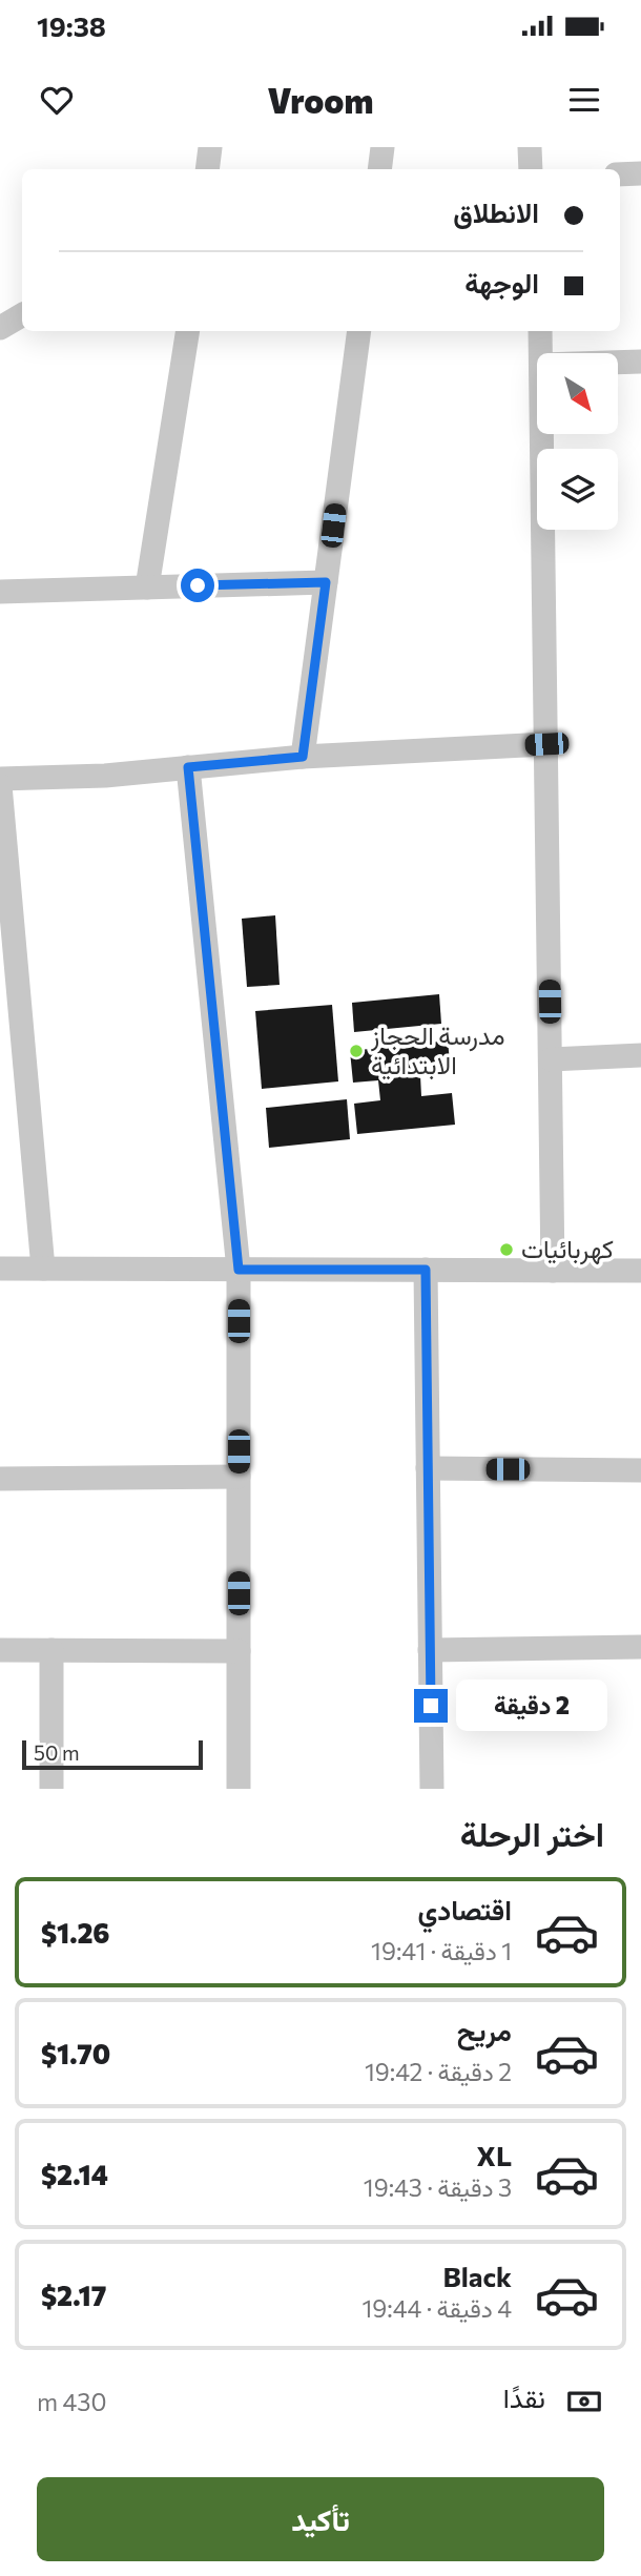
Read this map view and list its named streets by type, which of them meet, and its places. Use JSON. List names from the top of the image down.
{
  "places": ["مدرسة الحجاز الابتدائية", "كهربائيات"],
  "scale_bar": "50 m",
  "north": "bottom right",
  "page": {
    "status": "19:38",
    "header": "Vroom",
    "banner": ["الانطلاق", "الوجهة"],
    "bubble": "2 دقيقة",
    "scale": "50 m",
    "heading": "اختر الرحلة",
    "list": [
      {
        "name": "اقتصادي",
        "note": "1 دقيقة · 19:41",
        "value": "$1.26"
      },
      {
        "name": "مريح",
        "note": "2 دقيقة · 19:42",
        "value": "$1.70"
      },
      {
        "name": "XL",
        "note": "3 دقيقة · 19:43",
        "value": "$2.14"
      },
      {
        "name": "Black",
        "note": "4 دقيقة · 19:44",
        "value": "$2.17"
      }
    ],
    "pay": ["نقدًا", "430 m"],
    "buttons": "تأكيد"
  }
}
